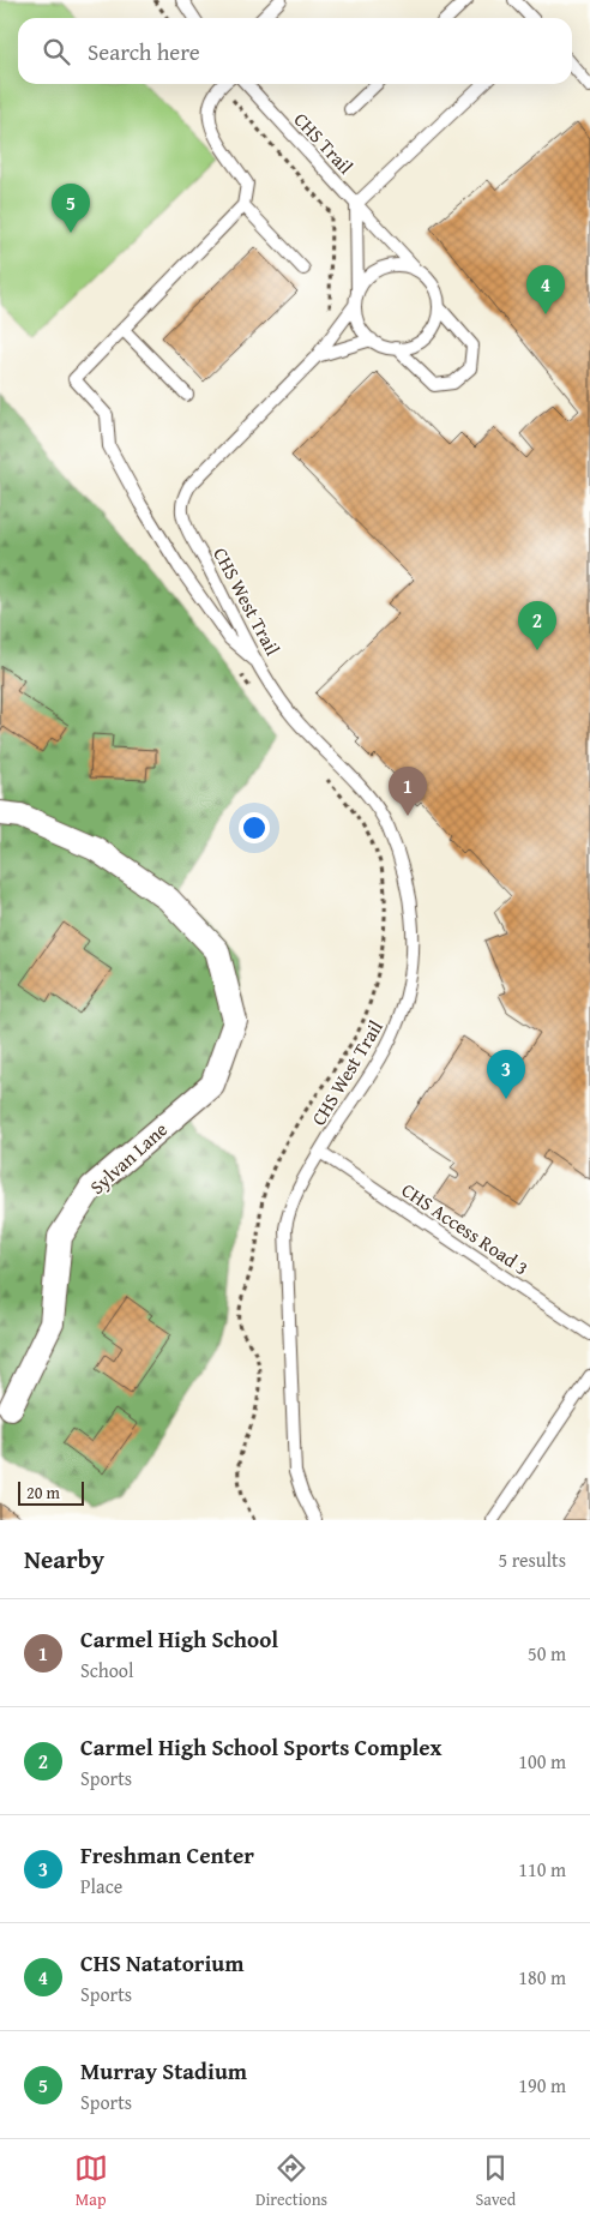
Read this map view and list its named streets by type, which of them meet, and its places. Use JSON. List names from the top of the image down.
{
  "streets": {
    "street": ["Sylvan Lane"],
    "lane": ["CHS Trail", "CHS West Trail", "CHS Access Road 3"]
  },
  "crossings": [
    ["CHS Trail", "CHS West Trail"],
    ["CHS West Trail", "CHS Access Road 3"]
  ],
  "scale_bar": "20 m",
  "page": {
    "search": "Search here",
    "pins": [
      "5",
      "4",
      "2",
      "1",
      "3"
    ],
    "scale": "20 m",
    "heading": ["Nearby", "5 results"],
    "list": [
      {
        "mark": "1",
        "name": "Carmel High School",
        "note": "School",
        "value": "50 m"
      },
      {
        "mark": "2",
        "name": "Carmel High School Sports Complex",
        "note": "Sports",
        "value": "100 m"
      },
      {
        "mark": "3",
        "name": "Freshman Center",
        "note": "Place",
        "value": "110 m"
      },
      {
        "mark": "4",
        "name": "CHS Natatorium",
        "note": "Sports",
        "value": "180 m"
      },
      {
        "mark": "5",
        "name": "Murray Stadium",
        "note": "Sports",
        "value": "190 m"
      }
    ],
    "nav": ["Map", "Directions", "Saved"]
  }
}
